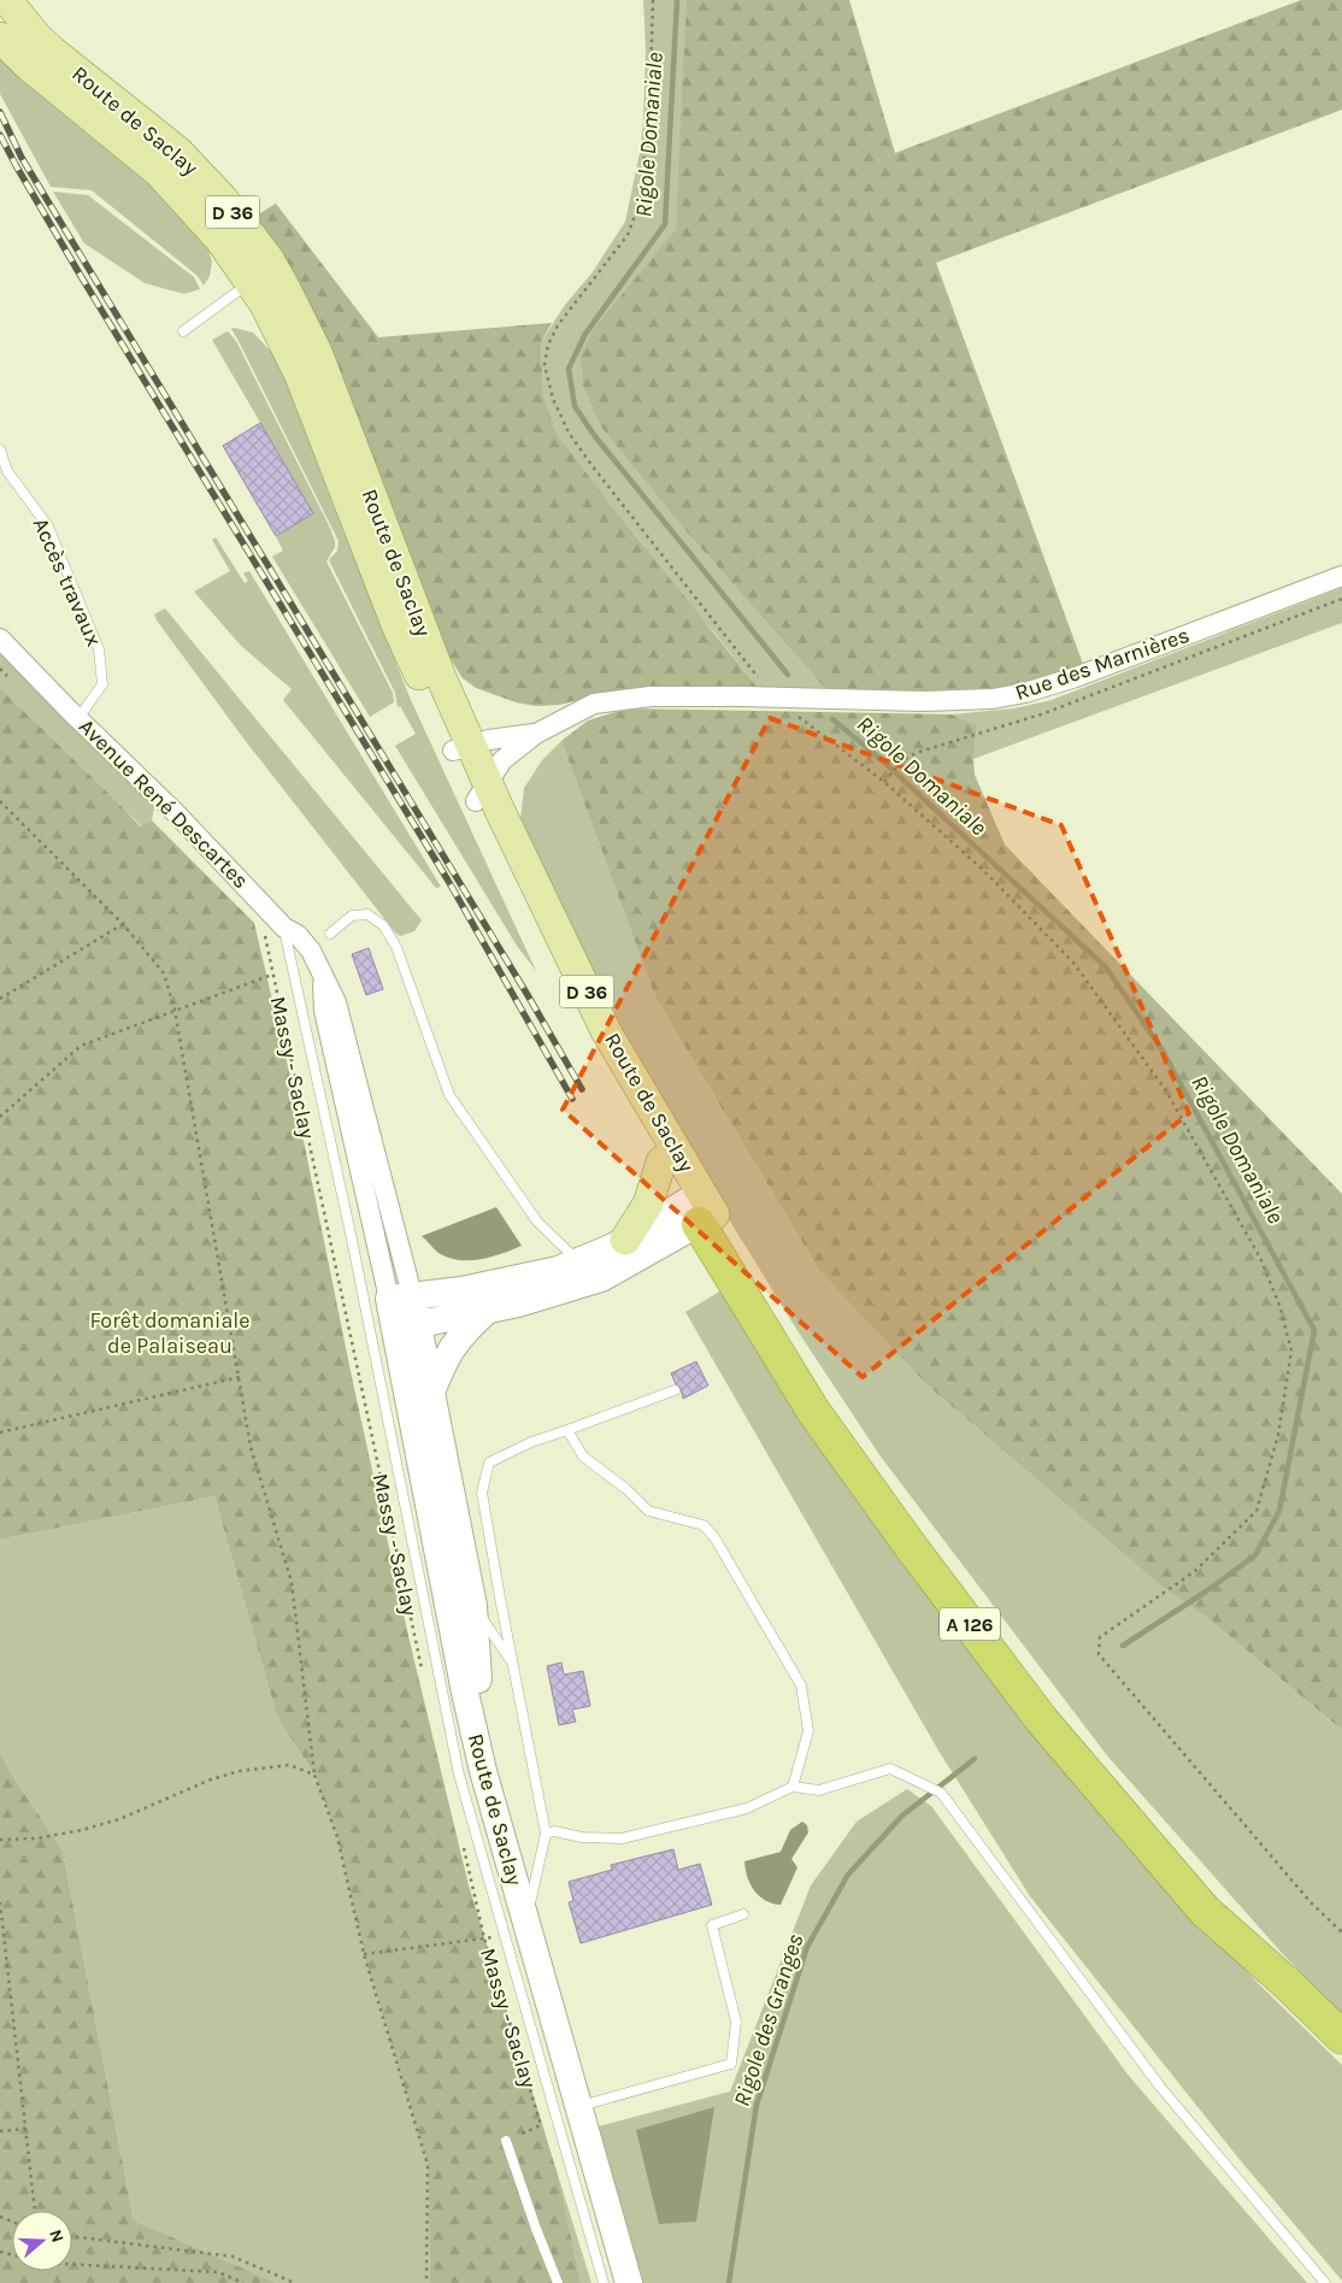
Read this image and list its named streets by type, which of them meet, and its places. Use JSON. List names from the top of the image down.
{
  "streets": {
    "highway": ["A 126"],
    "main road": ["Route de Saclay", "D 36"],
    "street": ["Rue des Marnières", "Avenue René Descartes"],
    "lane": ["Accès travaux"],
    "path": ["Massy - Saclay"]
  },
  "crossings": [
    ["Route de Saclay", "Rue des Marnières"],
    ["Route de Saclay", "Avenue René Descartes"],
    ["Route de Saclay", "A 126"],
    ["Accès travaux", "Avenue René Descartes"]
  ],
  "water": ["Rigole Domaniale", "Rigole des Granges"],
  "parks": ["Forêt domaniale de Palaiseau"],
  "north": "right"
}
